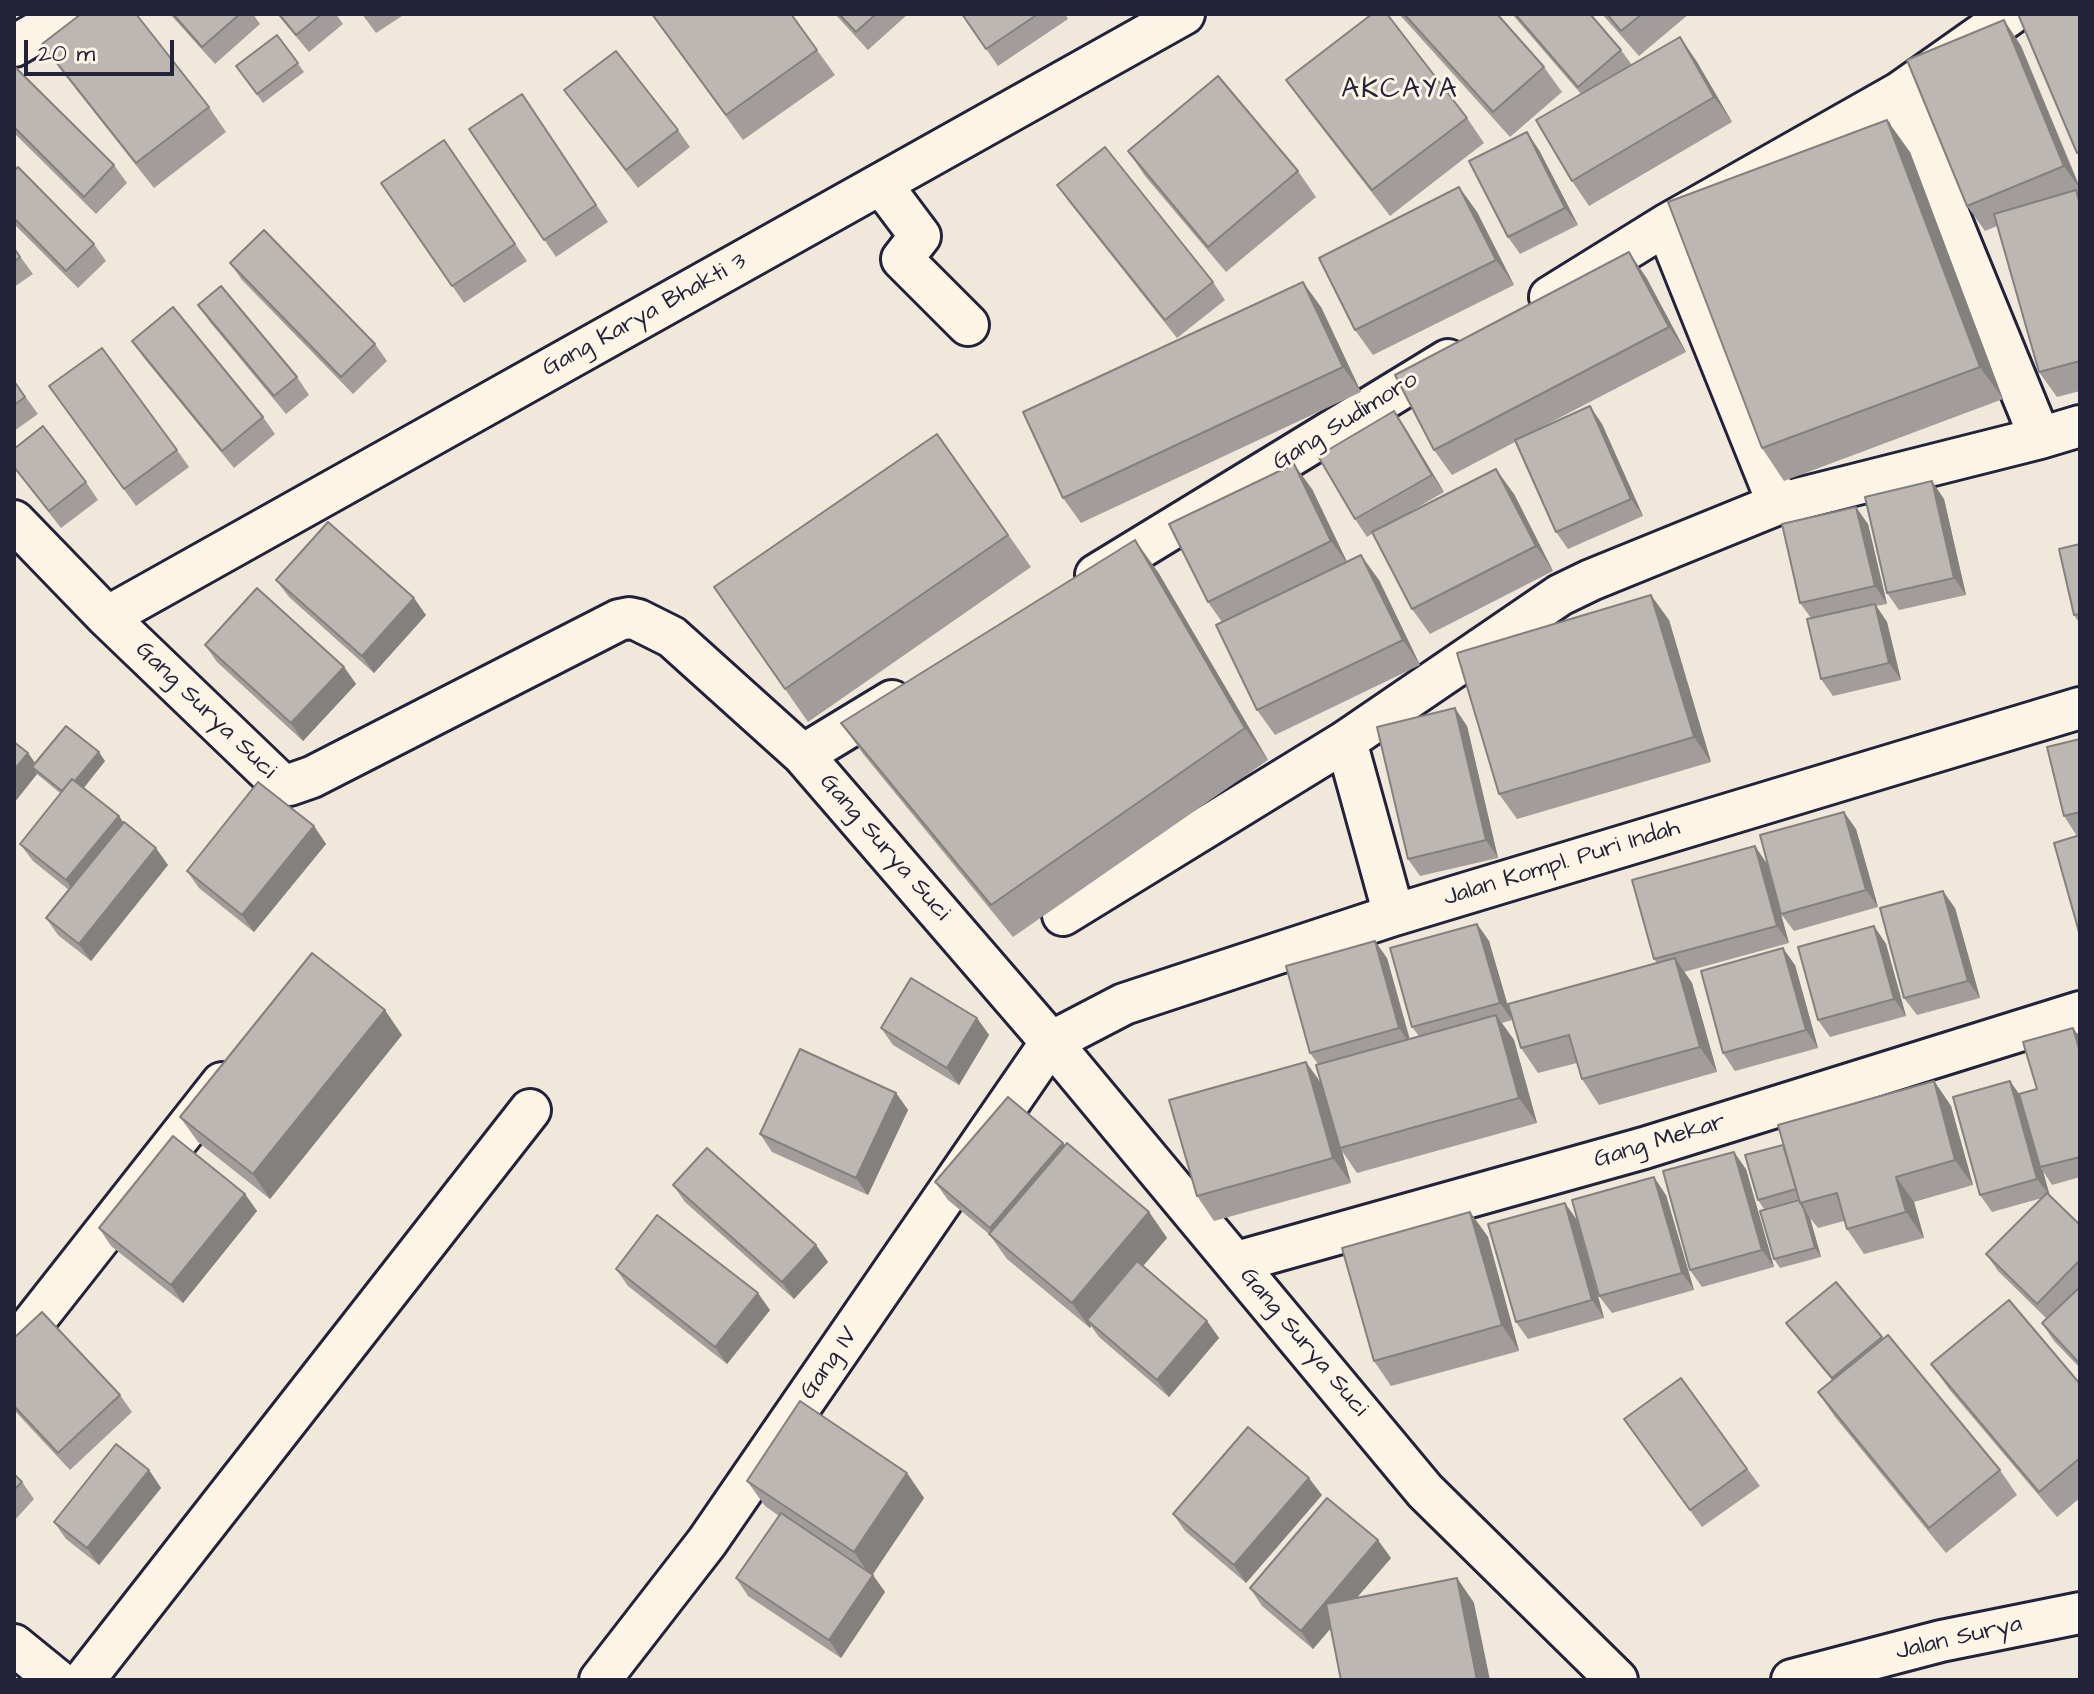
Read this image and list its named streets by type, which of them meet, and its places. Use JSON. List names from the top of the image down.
{
  "streets": {
    "street": [
      "Gang Karya Bhakti 3",
      "Gang Sudimoro",
      "Gang Surya Suci",
      "Jalan Kompl. Puri Indah",
      "Gang Mekar",
      "Gang IV",
      "Jalan Surya"
    ]
  },
  "crossings": [
    ["Gang Karya Bhakti 3", "Gang Surya Suci"],
    ["Gang Surya Suci", "Jalan Kompl. Puri Indah"],
    ["Gang Surya Suci", "Gang Mekar"],
    ["Gang Surya Suci", "Gang IV"],
    ["Jalan Kompl. Puri Indah", "Gang IV"]
  ],
  "districts": ["AKCAYA"],
  "scale_bar": "20 m"
}
